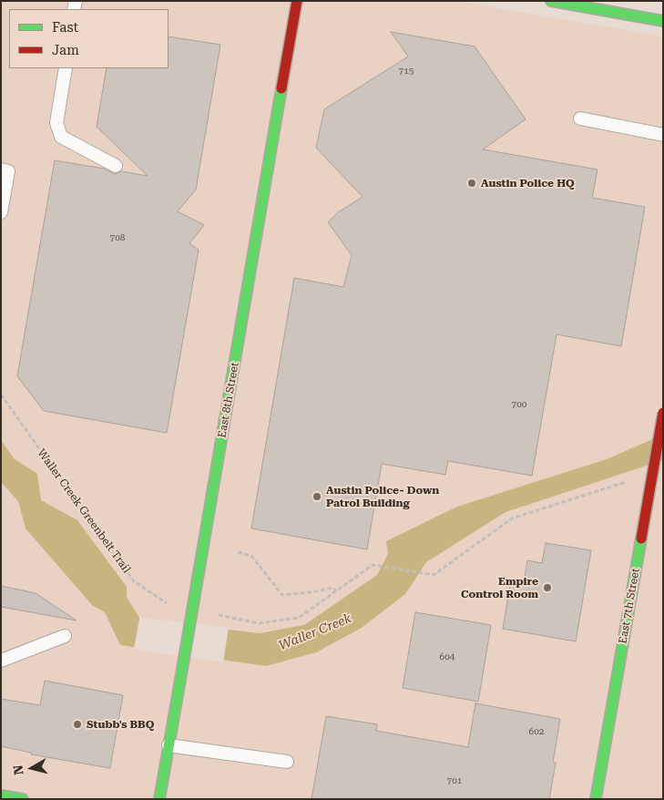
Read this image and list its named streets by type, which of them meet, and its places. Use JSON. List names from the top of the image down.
{
  "streets": {
    "main road": ["East 8th Street", "East 7th Street"],
    "path": ["Waller Creek Greenbelt Trail"]
  },
  "water": ["Waller Creek"],
  "places": [
    "Austin Police HQ",
    "Austin Police- Down Patrol Building",
    "Empire Control Room",
    "Stubb's BBQ"
  ],
  "house_numbers": [
    "715",
    "708",
    "700",
    "604",
    "602",
    "701"
  ],
  "legend": ["Fast", "Jam"],
  "north": "left"
}
